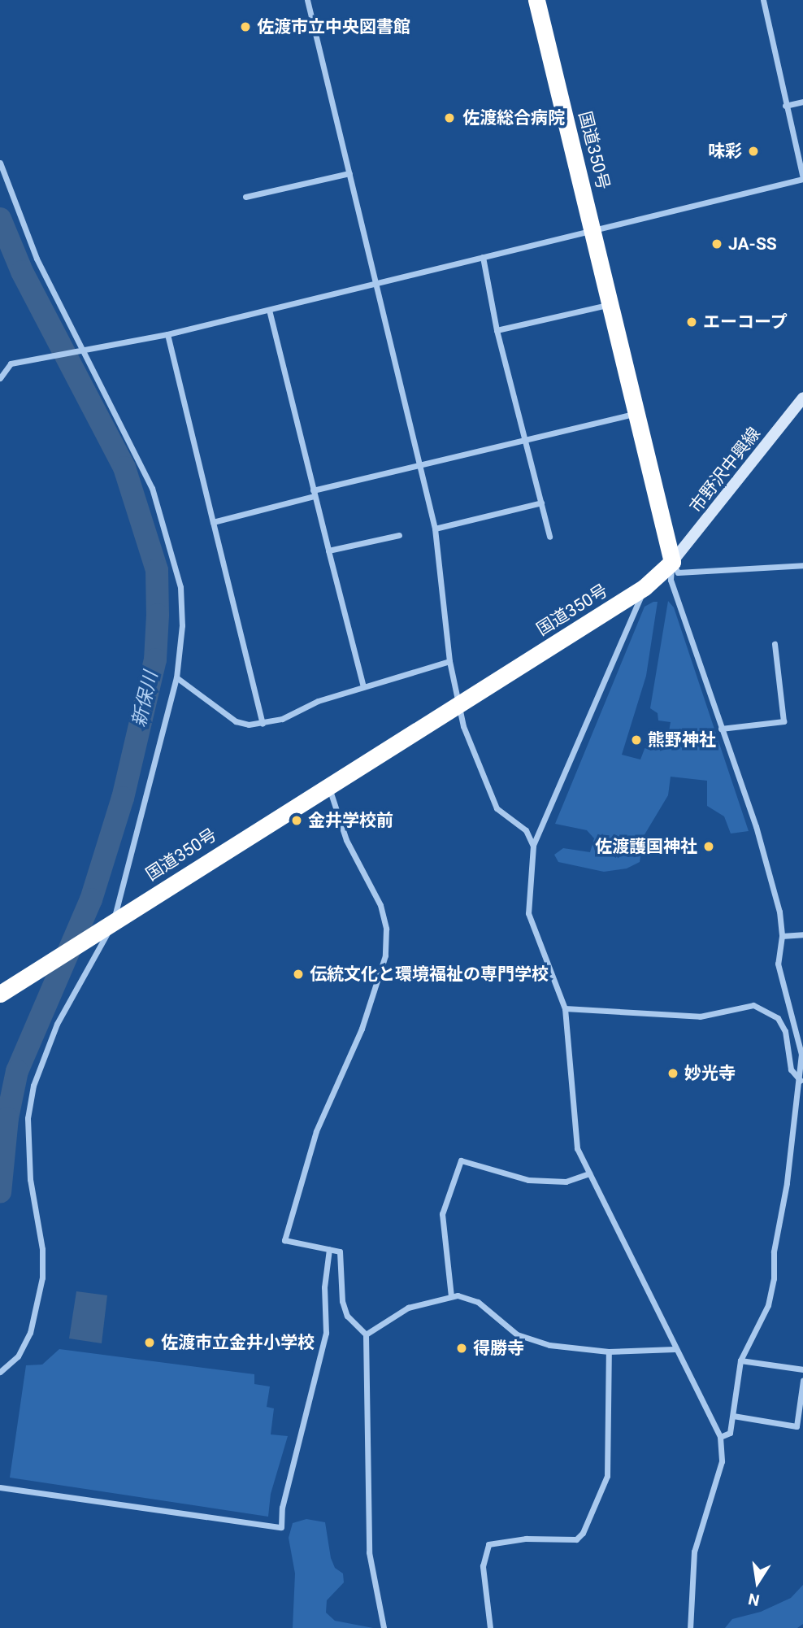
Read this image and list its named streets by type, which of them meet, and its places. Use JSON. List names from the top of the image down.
{
  "streets": {
    "highway": ["国道350号"],
    "main road": ["市野沢中興線"]
  },
  "crossings": [
    ["国道350号", "市野沢中興線"]
  ],
  "water": ["新保川"],
  "places": [
    "佐渡市立中央図書館",
    "佐渡総合病院",
    "味彩",
    "JA-SS",
    "エーコープ",
    "熊野神社",
    "金井学校前",
    "佐渡護国神社",
    "伝統文化と環境福祉の専門学校",
    "妙光寺",
    "佐渡市立金井小学校",
    "得勝寺"
  ],
  "north": "bottom"
}
